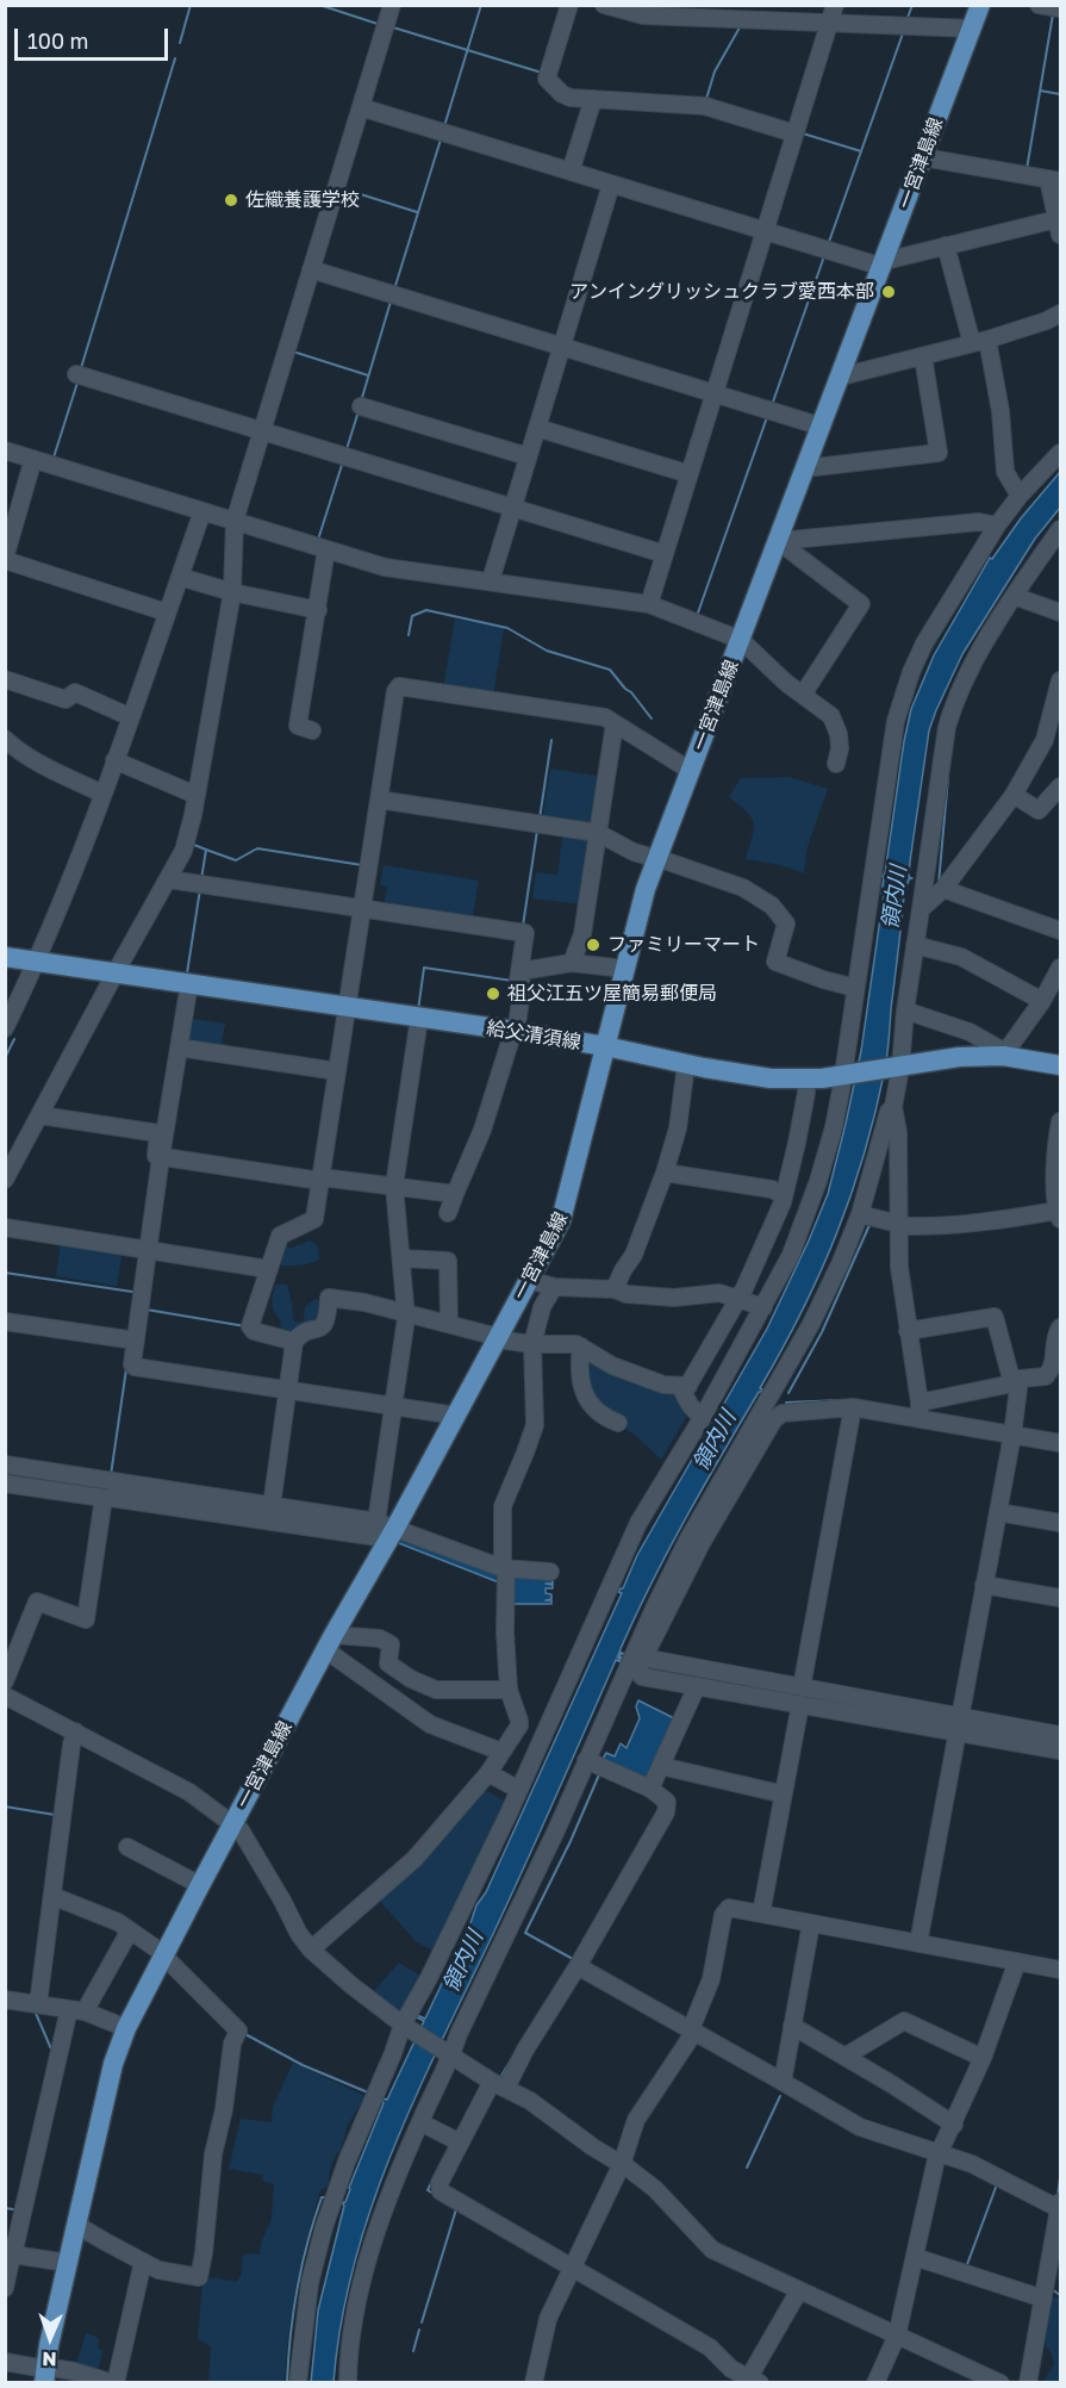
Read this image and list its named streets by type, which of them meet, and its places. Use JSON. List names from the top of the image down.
{
  "streets": {
    "main road": ["一宮津島線", "給父清須線"]
  },
  "crossings": [
    ["一宮津島線", "給父清須線"]
  ],
  "water": ["領内川"],
  "places": [
    "佐織養護学校",
    "アンイングリッシュクラブ愛西本部",
    "ファミリーマート",
    "祖父江五ツ屋簡易郵便局"
  ],
  "scale_bar": "100 m",
  "north": "bottom"
}
